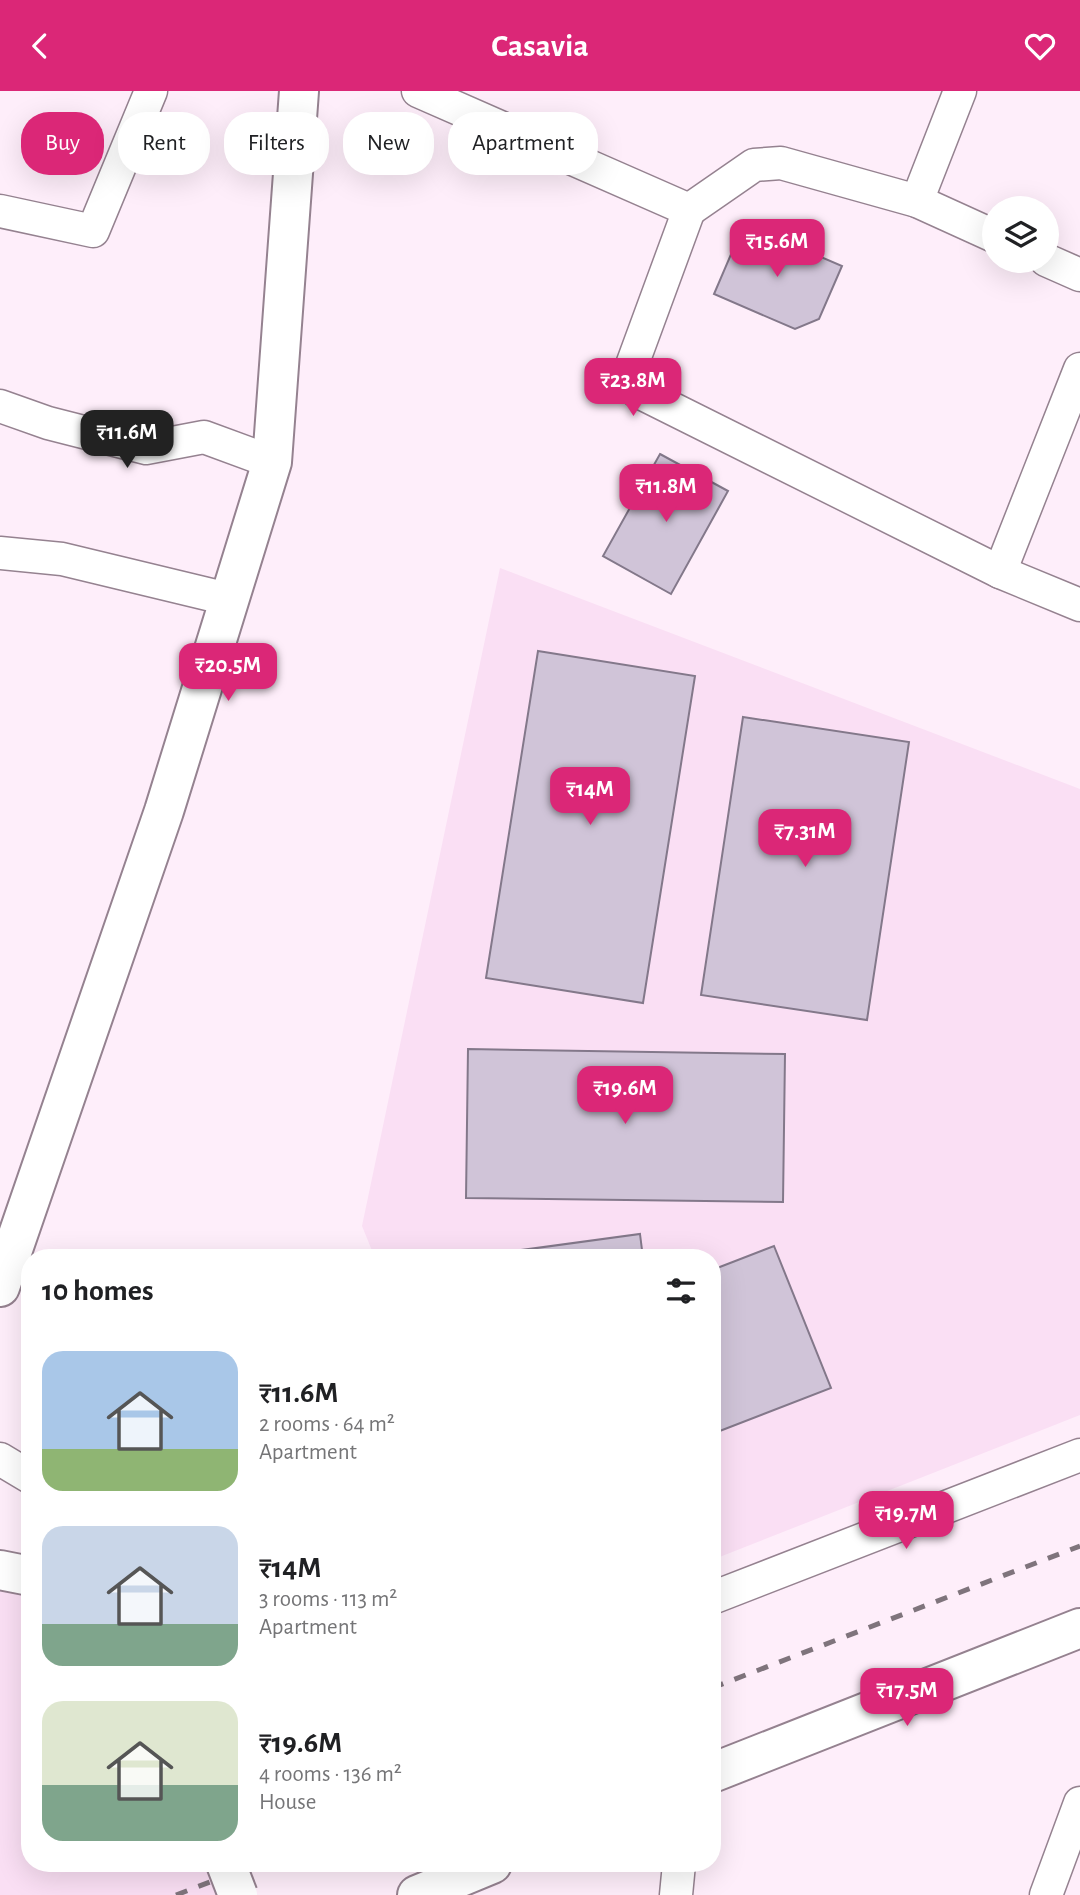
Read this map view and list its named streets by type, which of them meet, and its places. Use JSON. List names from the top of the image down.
{
  "page": {
    "header": "Casavia",
    "chip": [
      "Buy",
      "Rent",
      "Filters",
      "New",
      "Apartment"
    ],
    "price": [
      "₹15.6M",
      "₹23.8M",
      "₹11.6M",
      "₹11.8M",
      "₹20.5M",
      "₹14M",
      "₹7.31M",
      "₹19.6M",
      "₹19.7M",
      "₹17.5M"
    ],
    "heading": "10 homes",
    "list": [
      {
        "name": "₹11.6M",
        "note": "2 rooms · 64 m² · Apartment"
      },
      {
        "name": "₹14M",
        "note": "3 rooms · 113 m² · Apartment"
      },
      {
        "name": "₹19.6M",
        "note": "4 rooms · 136 m² · House"
      }
    ]
  }
}
